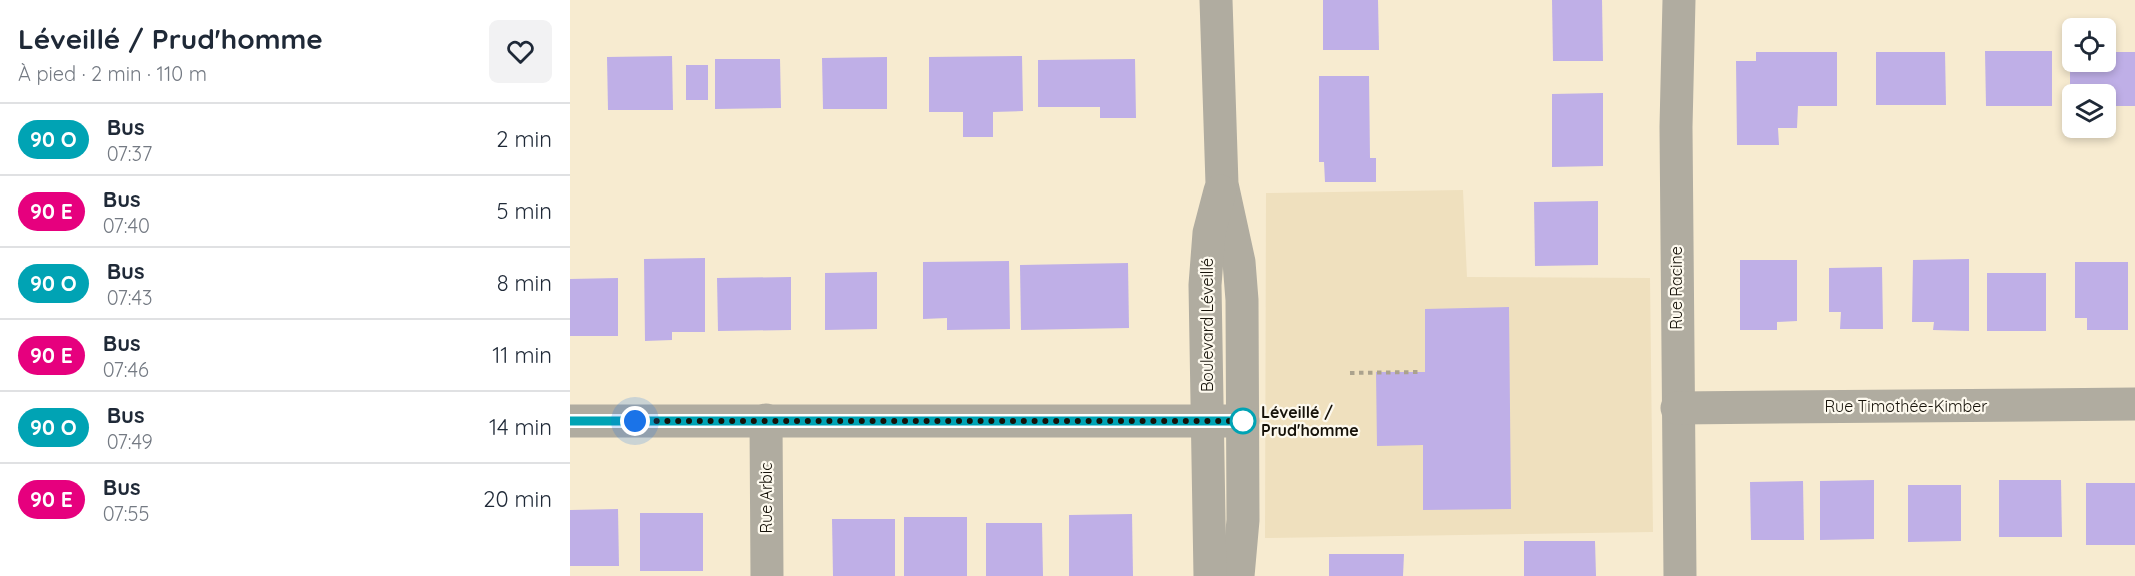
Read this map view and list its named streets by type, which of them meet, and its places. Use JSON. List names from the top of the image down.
{
  "streets": {
    "street": [
      "Rue Racine",
      "Boulevard Léveillé",
      "Rue Timothée-Kimber",
      "Rue Arbic"
    ]
  },
  "crossings": [
    ["Rue Racine", "Rue Timothée-Kimber"]
  ],
  "places": ["Léveillé / Prud'homme"],
  "page": {
    "heading": ["Léveillé / Prud'homme", "À pied · 2 min · 110 m"],
    "list": [
      {
        "mark": "90 O",
        "name": "Bus",
        "note": "07:37",
        "value": "2 min"
      },
      {
        "mark": "90 E",
        "name": "Bus",
        "note": "07:40",
        "value": "5 min"
      },
      {
        "mark": "90 O",
        "name": "Bus",
        "note": "07:43",
        "value": "8 min"
      },
      {
        "mark": "90 E",
        "name": "Bus",
        "note": "07:46",
        "value": "11 min"
      },
      {
        "mark": "90 O",
        "name": "Bus",
        "note": "07:49",
        "value": "14 min"
      },
      {
        "mark": "90 E",
        "name": "Bus",
        "note": "07:55",
        "value": "20 min"
      }
    ]
  }
}
